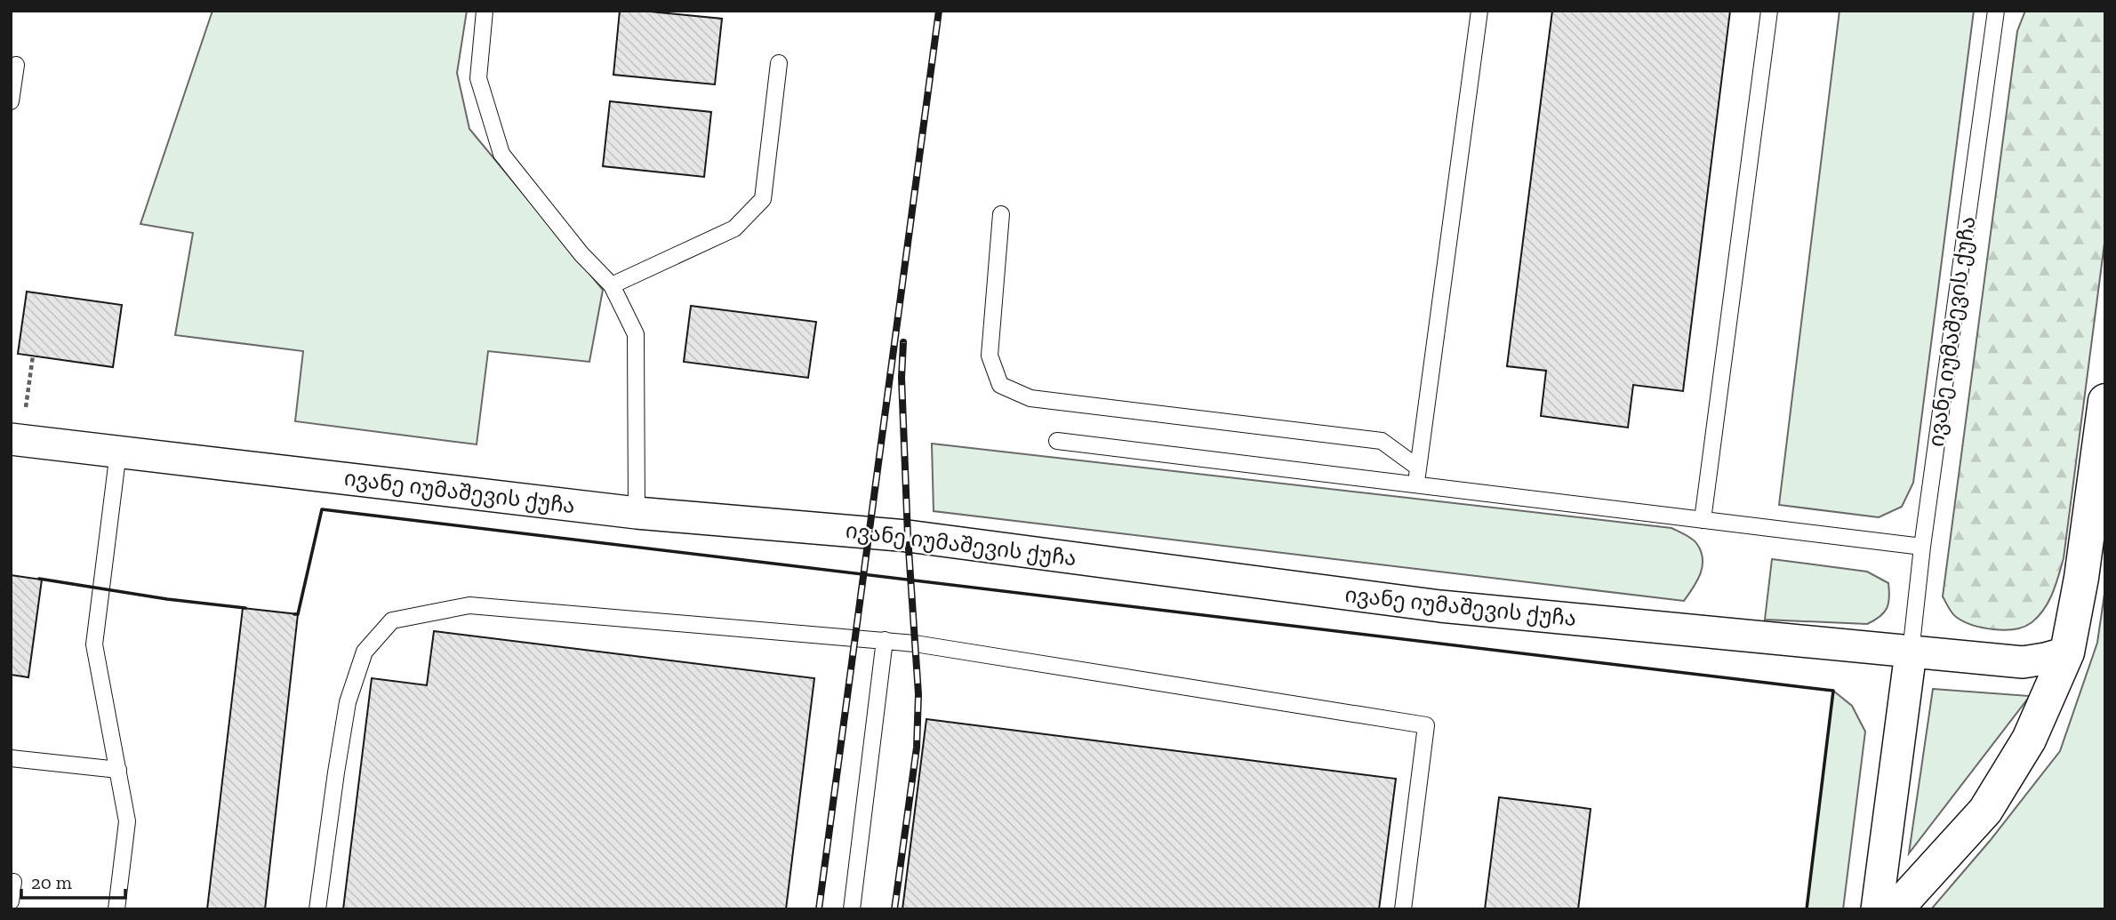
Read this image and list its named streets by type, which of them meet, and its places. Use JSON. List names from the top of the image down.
{
  "streets": {
    "street": ["ივანე იუმაშევის ქუჩა"]
  },
  "scale_bar": "20 m"
}
